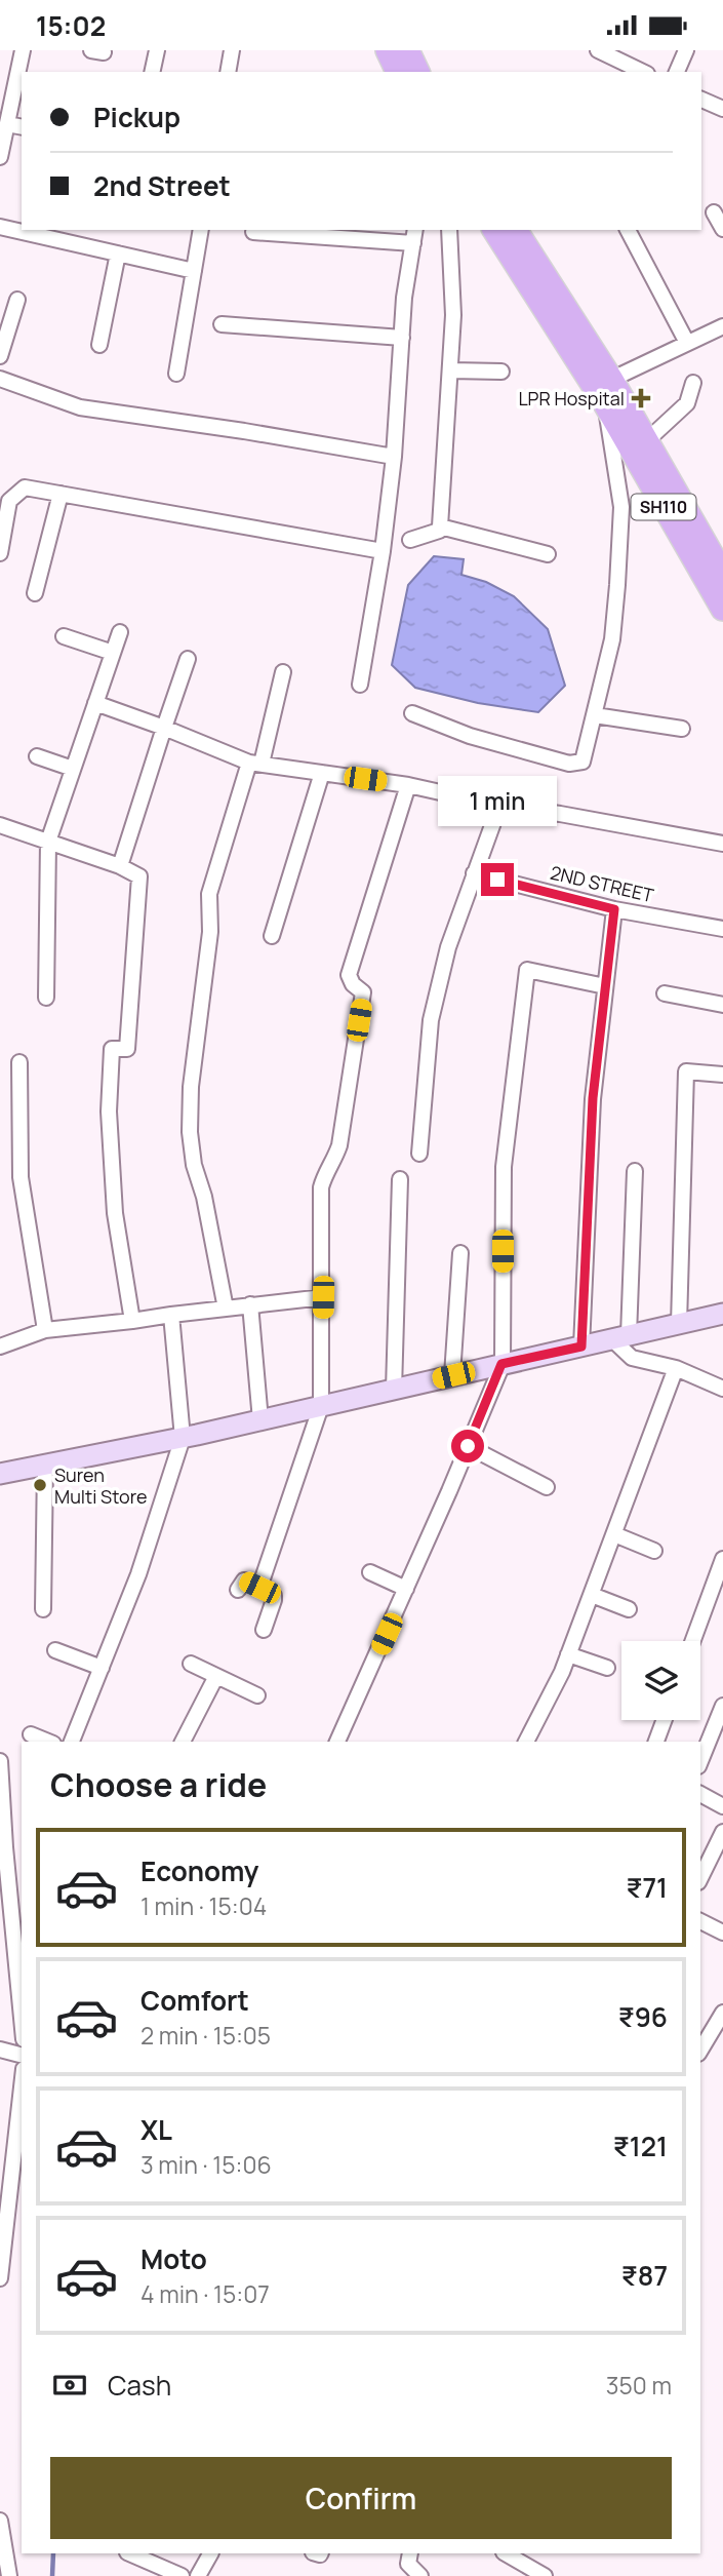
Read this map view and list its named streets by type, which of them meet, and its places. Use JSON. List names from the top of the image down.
{
  "streets": {
    "main road": ["SH110"],
    "street": ["2ND STREET"]
  },
  "places": {
    "health": ["LPR Hospital"],
    "other": ["Suren Multi Store"]
  },
  "page": {
    "status": "15:02",
    "banner": ["Pickup", "2nd Street"],
    "bubble": "1 min",
    "heading": "Choose a ride",
    "list": [
      {
        "name": "Economy",
        "note": "1 min · 15:04",
        "value": "₹71"
      },
      {
        "name": "Comfort",
        "note": "2 min · 15:05",
        "value": "₹96"
      },
      {
        "name": "XL",
        "note": "3 min · 15:06",
        "value": "₹121"
      },
      {
        "name": "Moto",
        "note": "4 min · 15:07",
        "value": "₹87"
      }
    ],
    "pay": ["Cash", "350 m"],
    "buttons": "Confirm"
  }
}
